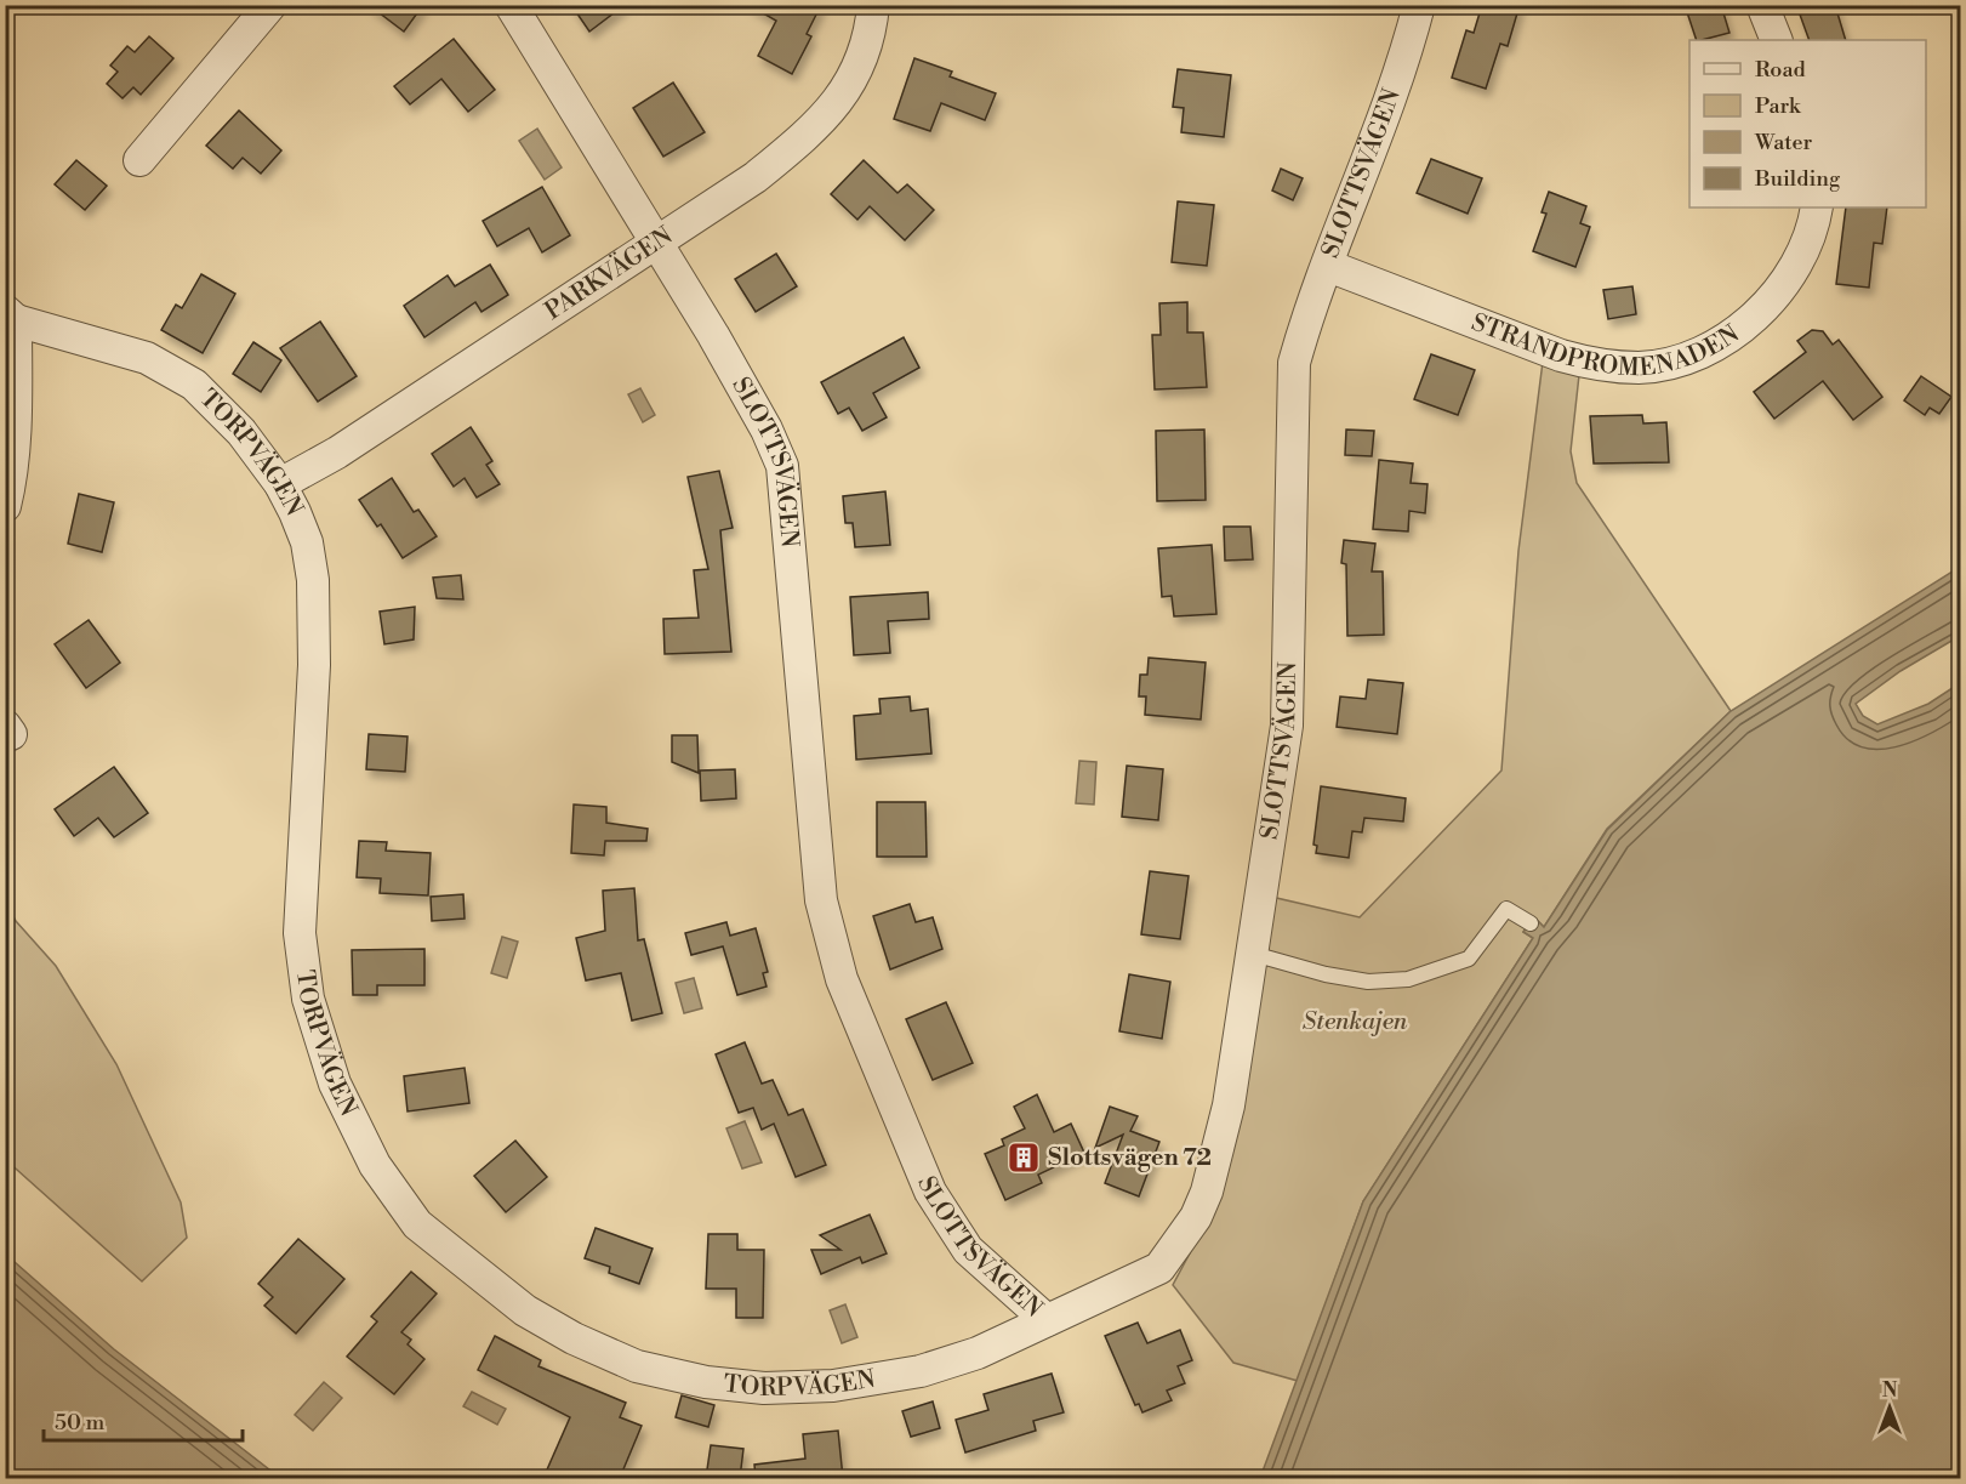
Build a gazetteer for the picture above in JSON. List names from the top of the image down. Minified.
{"streets":{"street":["SLOTTSVÄGEN","PARKVÄGEN","STRANDPROMENADEN","TORPVÄGEN"]},"crossings":[["SLOTTSVÄGEN","PARKVÄGEN"],["SLOTTSVÄGEN","STRANDPROMENADEN"],["SLOTTSVÄGEN","TORPVÄGEN"],["PARKVÄGEN","TORPVÄGEN"]],"parks":["Stenkajen"],"places":{"building":["Slottsvägen 72"]},"legend":["Road","Park","Water","Building"],"scale_bar":"50 m","north":"top"}
